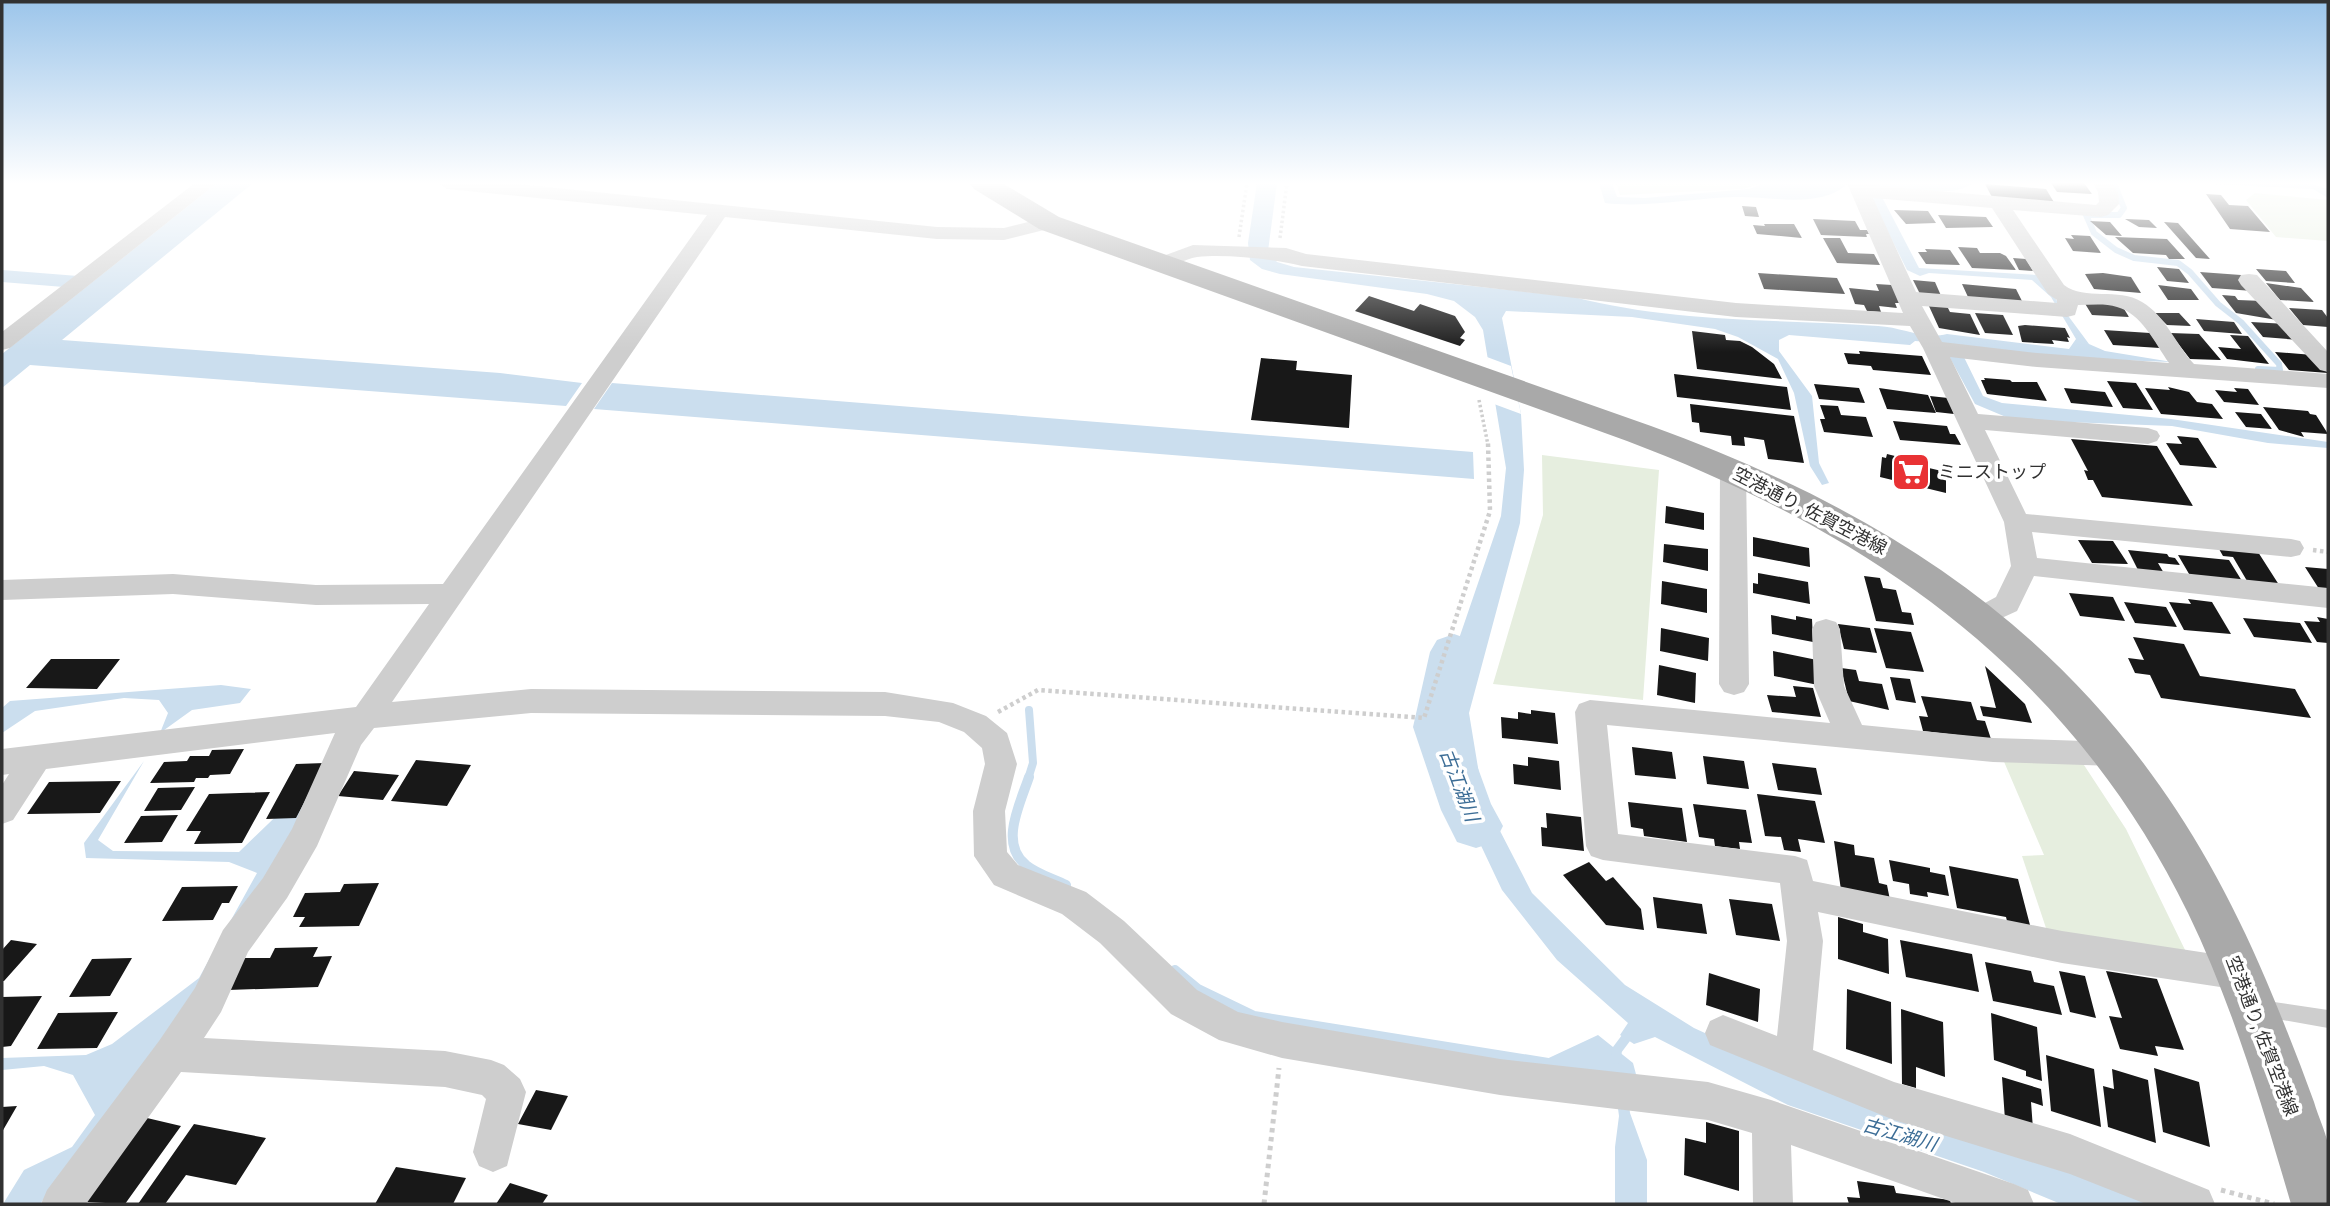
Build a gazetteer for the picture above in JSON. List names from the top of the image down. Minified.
{"streets":{"main road":["空港通り, 佐賀空港線"]},"water":["古江湖川"],"places":{"supermarket":["ミニストップ"]}}
